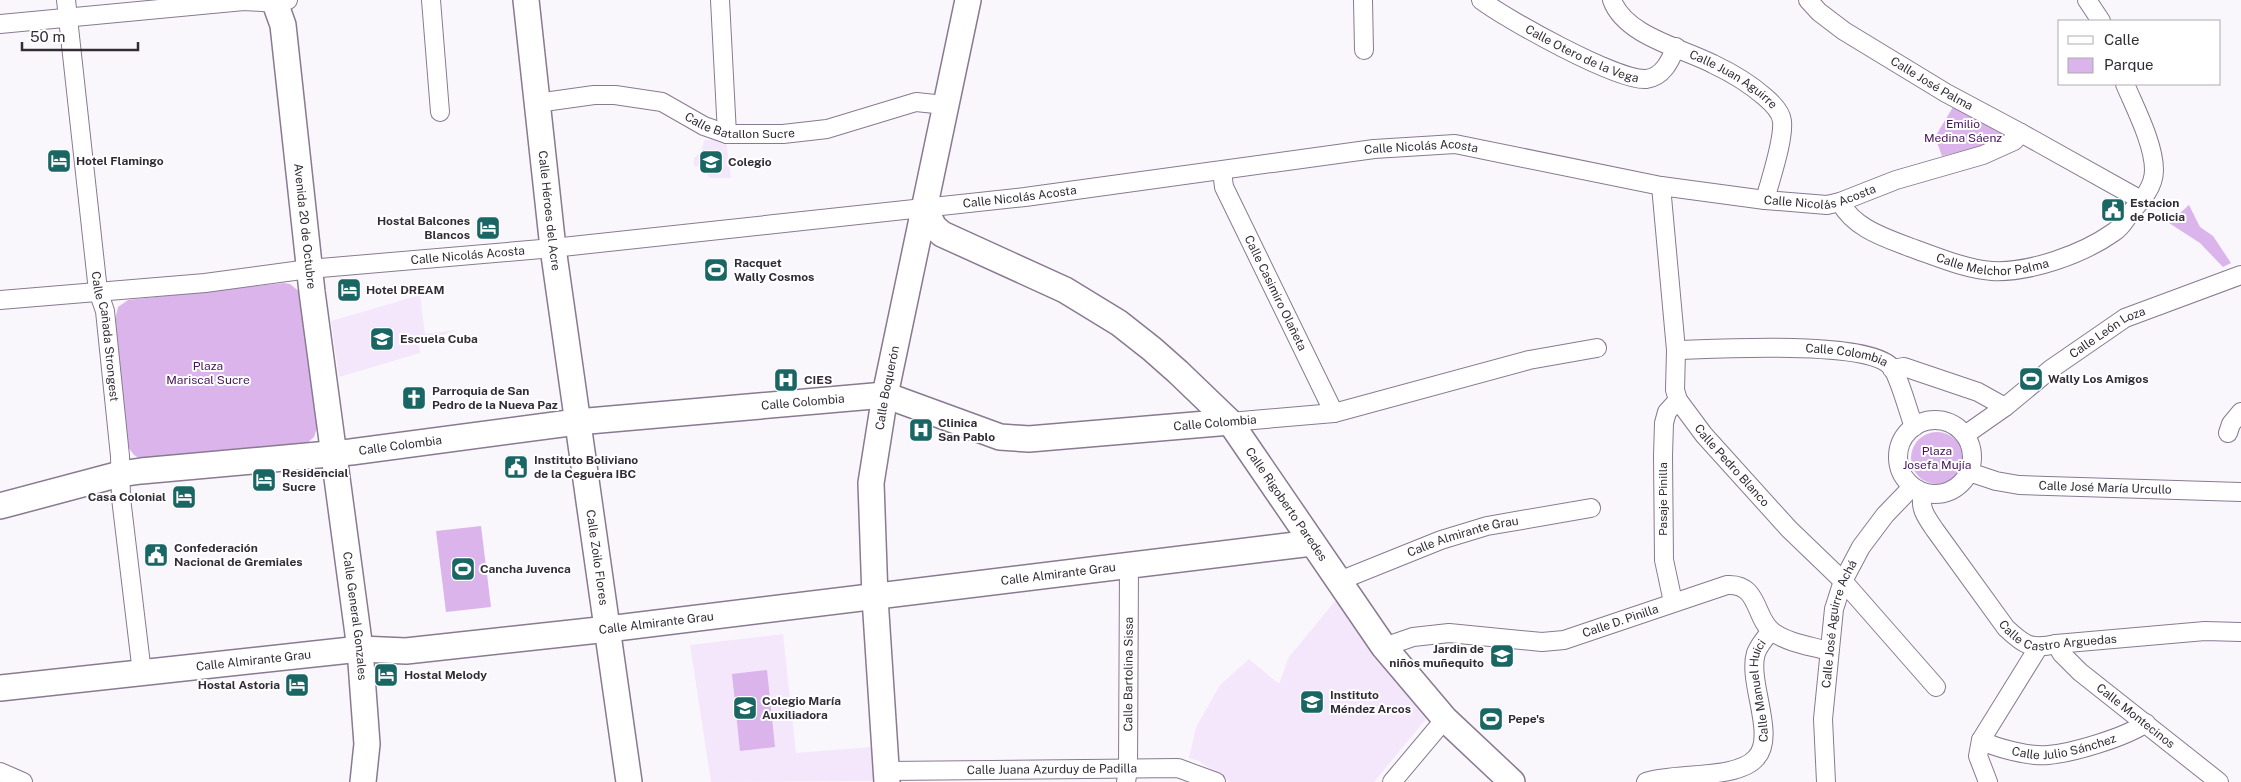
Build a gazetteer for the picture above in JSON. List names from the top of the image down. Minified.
{"streets":{"main road":["Calle Héroes del Acre","Avenida 20 de Octubre","Calle Colombia","Calle Boquerón","Calle Rigoberto Paredes","Calle Almirante Grau","Calle Zoilo Flores","Calle General Gonzales"],"street":["Calle Otero de la Vega","Calle Juan Aguirre","Calle José Palma","Calle Batallon Sucre","Calle Nicolás Acosta","Calle Melchor Palma","Calle Casimiro Olañeta","Calle León Loza","Calle Cañada Strongest","Calle Pedro Blanco","Calle José María Urcullo","Pasaje Pinilla","Calle D. Pinilla","Calle José Aguirre Achá","Calle Castro Arguedas","Calle Bartolina Sissa","Calle Manuel Huici","Calle Montecinos","Calle Julio Sánchez","Calle Juana Azurduy de Padilla"]},"crossings":[["Calle Otero de la Vega","Calle Juan Aguirre"],["Calle Juan Aguirre","Calle Nicolás Acosta"],["Calle José Palma","Calle Nicolás Acosta"],["Calle José Palma","Calle Melchor Palma"],["Calle Batallon Sucre","Calle Héroes del Acre"],["Calle Batallon Sucre","Calle Boquerón"],["Calle Nicolás Acosta","Calle Héroes del Acre"],["Calle Nicolás Acosta","Avenida 20 de Octubre"],["Calle Nicolás Acosta","Calle Melchor Palma"],["Calle Nicolás Acosta","Calle Casimiro Olañeta"],["Calle Nicolás Acosta","Calle Cañada Strongest"],["Calle Nicolás Acosta","Calle Boquerón"],["Calle Nicolás Acosta","Calle Rigoberto Paredes"],["Calle Héroes del Acre","Calle Colombia"],["Calle Héroes del Acre","Calle Zoilo Flores"],["Avenida 20 de Octubre","Calle Colombia"],["Avenida 20 de Octubre","Calle General Gonzales"],["Calle Casimiro Olañeta","Calle Colombia"],["Calle León Loza","Calle Colombia"],["Calle León Loza","Calle José María Urcullo"],["Calle León Loza","Calle José Aguirre Achá"],["Calle León Loza","Calle Castro Arguedas"],["Calle Cañada Strongest","Calle Colombia"],["Calle Cañada Strongest","Calle Almirante Grau"],["Calle Colombia","Calle Boquerón"],["Calle Colombia","Calle Rigoberto Paredes"],["Calle Colombia","Calle Zoilo Flores"],["Calle Colombia","Calle General Gonzales"],["Calle Boquerón","Calle Rigoberto Paredes"],["Calle Boquerón","Calle Almirante Grau"],["Calle Boquerón","Calle Juana Azurduy de Padilla"],["Calle Pedro Blanco","Pasaje Pinilla"],["Calle Pedro Blanco","Calle José Aguirre Achá"],["Calle José María Urcullo","Calle José Aguirre Achá"],["Calle José María Urcullo","Calle Castro Arguedas"],["Pasaje Pinilla","Calle D. Pinilla"],["Calle Rigoberto Paredes","Calle Almirante Grau"],["Calle Rigoberto Paredes","Calle D. Pinilla"],["Calle Almirante Grau","Calle Zoilo Flores"],["Calle Almirante Grau","Calle General Gonzales"],["Calle Almirante Grau","Calle Bartolina Sissa"],["Calle D. Pinilla","Calle Manuel Huici"],["Calle José Aguirre Achá","Calle Castro Arguedas"],["Calle Castro Arguedas","Calle Montecinos"],["Calle Bartolina Sissa","Calle Juana Azurduy de Padilla"],["Calle Montecinos","Calle Julio Sánchez"]],"parks":["Emilio Medina Sáenz","Plaza Mariscal Sucre","Plaza Josefa Mujía"],"places":{"hotel":["Hotel Flamingo","Hostal Balcones Blancos","Hotel DREAM","Residencial Sucre","Casa Colonial","Hostal Melody","Hostal Astoria"],"school or university":["Colegio","Escuela Cuba","Jardin de niños muñequito","Instituto Méndez Arcos","Colegio María Auxiliadora"],"public building":["Estacion de Policia","Instituto Boliviano de la Ceguera IBC","Confederación Nacional de Gremiales"],"sports":["Racquet Wally Cosmos","Wally Los Amigos","Cancha Juvenca","Pepe's"],"hospital":["CIES","Clinica San Pablo"],"church":["Parroquia de San Pedro de la Nueva Paz"]},"legend":["Calle","Parque"],"scale_bar":"50 m"}
